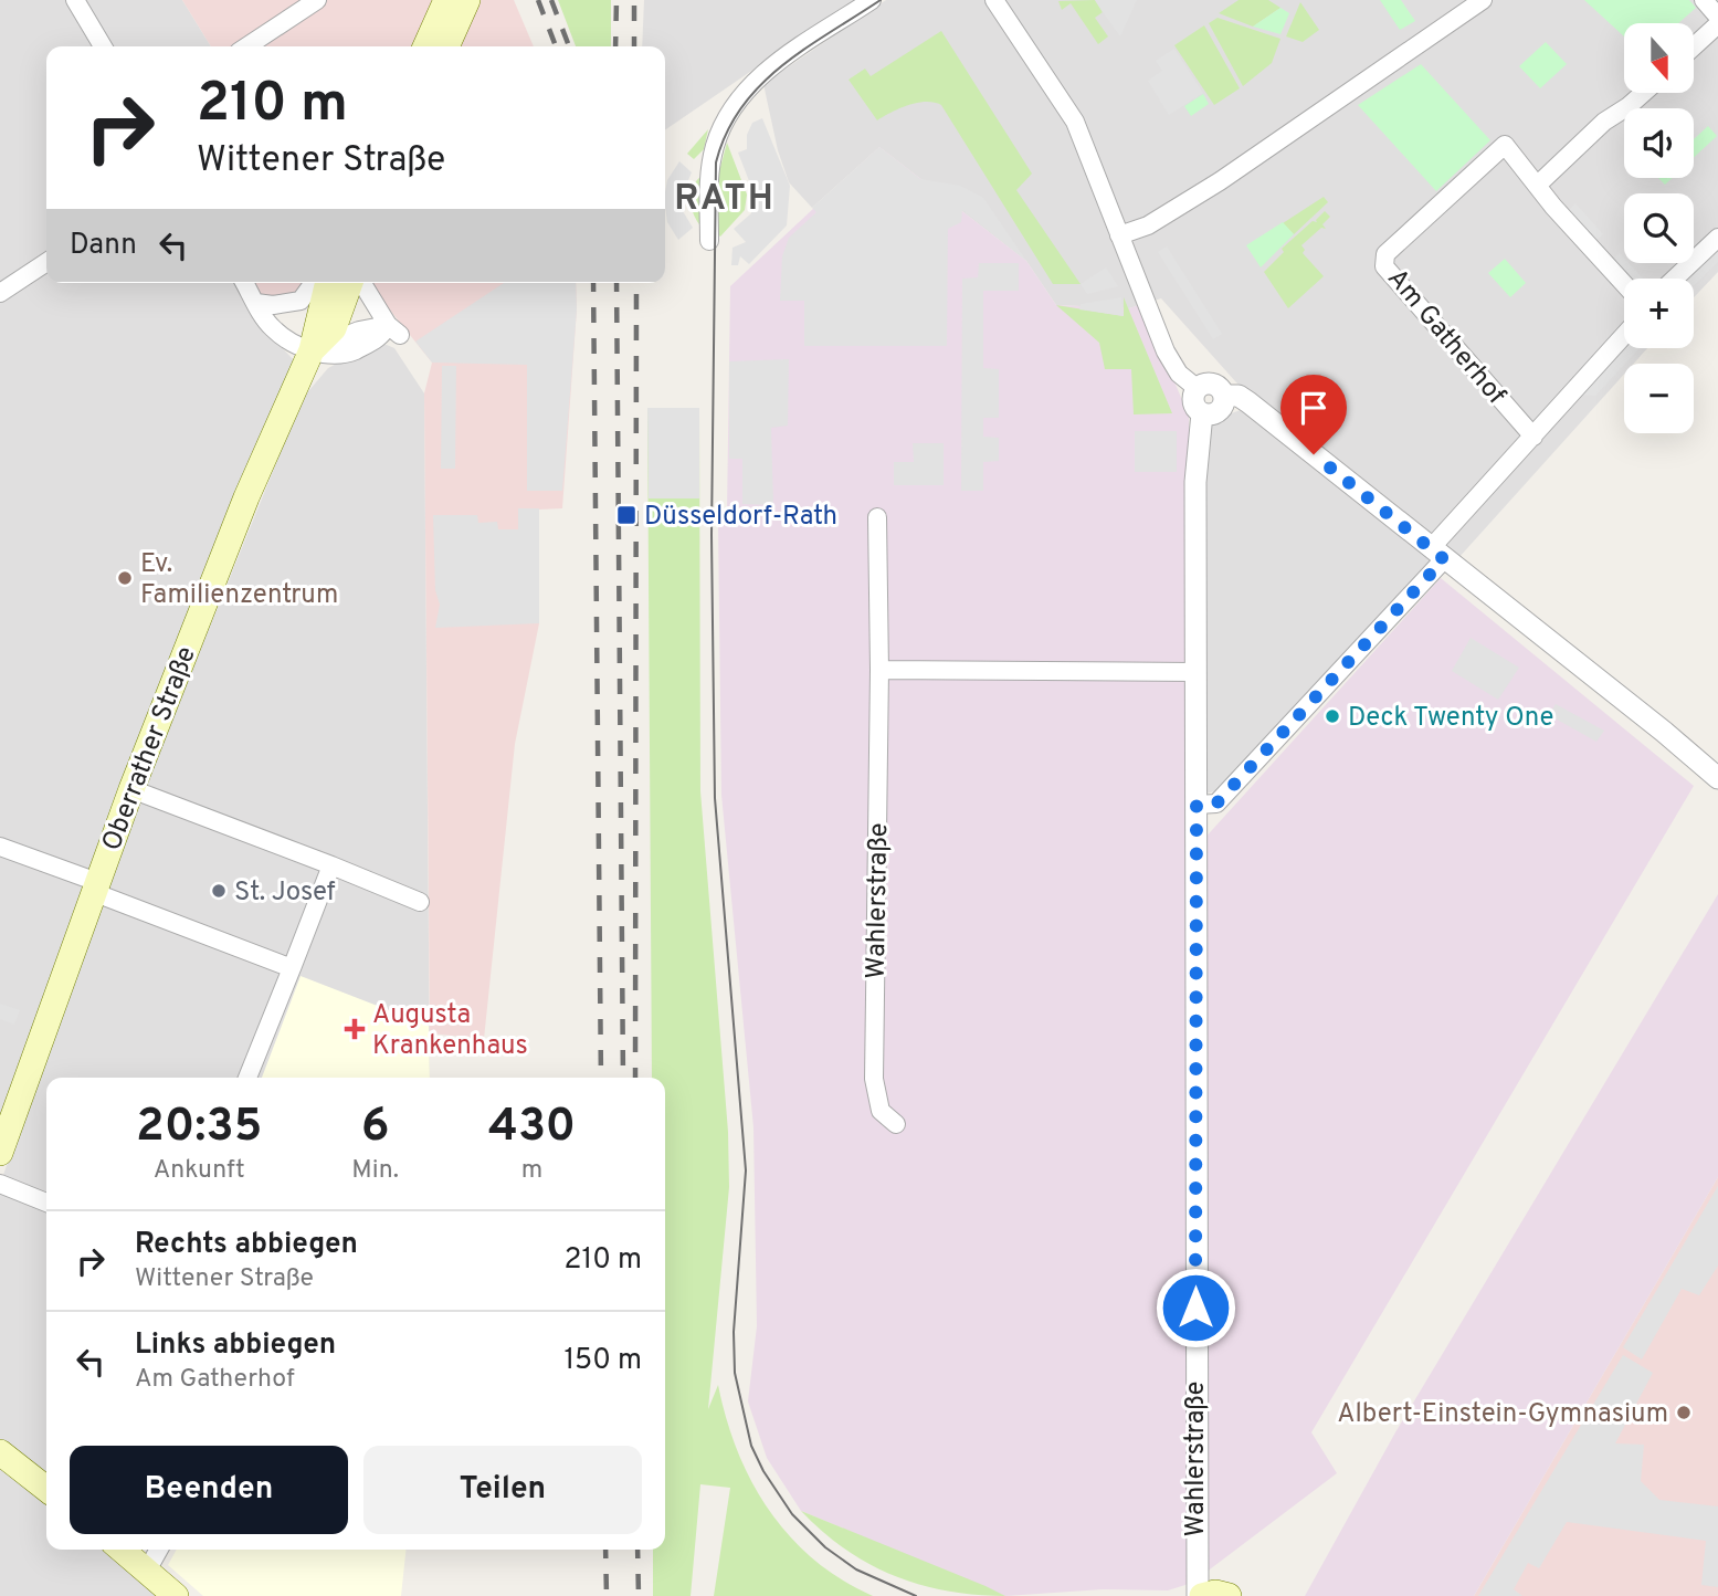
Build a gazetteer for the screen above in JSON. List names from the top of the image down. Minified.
{"streets":{"main road":["Oberrather Straße"],"street":["Am Gatherhof","Wahlerstraße"]},"districts":["RATH"],"places":{"transit":["Düsseldorf-Rath"],"other":["Ev. Familienzentrum","Deck Twenty One","St. Josef","Albert-Einstein-Gymnasium"],"health":["Augusta Krankenhaus"]},"north":"bottom","page":{"map_buttons":["+","−"],"turn":["210 m","Wittener Straße"],"then":"Dann","eta":["20:35","Ankunft","6","Min.","430","m"],"list":[{"name":"Rechts abbiegen","note":"Wittener Straße","value":"210 m"},{"name":"Links abbiegen","note":"Am Gatherhof","value":"150 m"}],"buttons":["Beenden","Teilen"]}}
